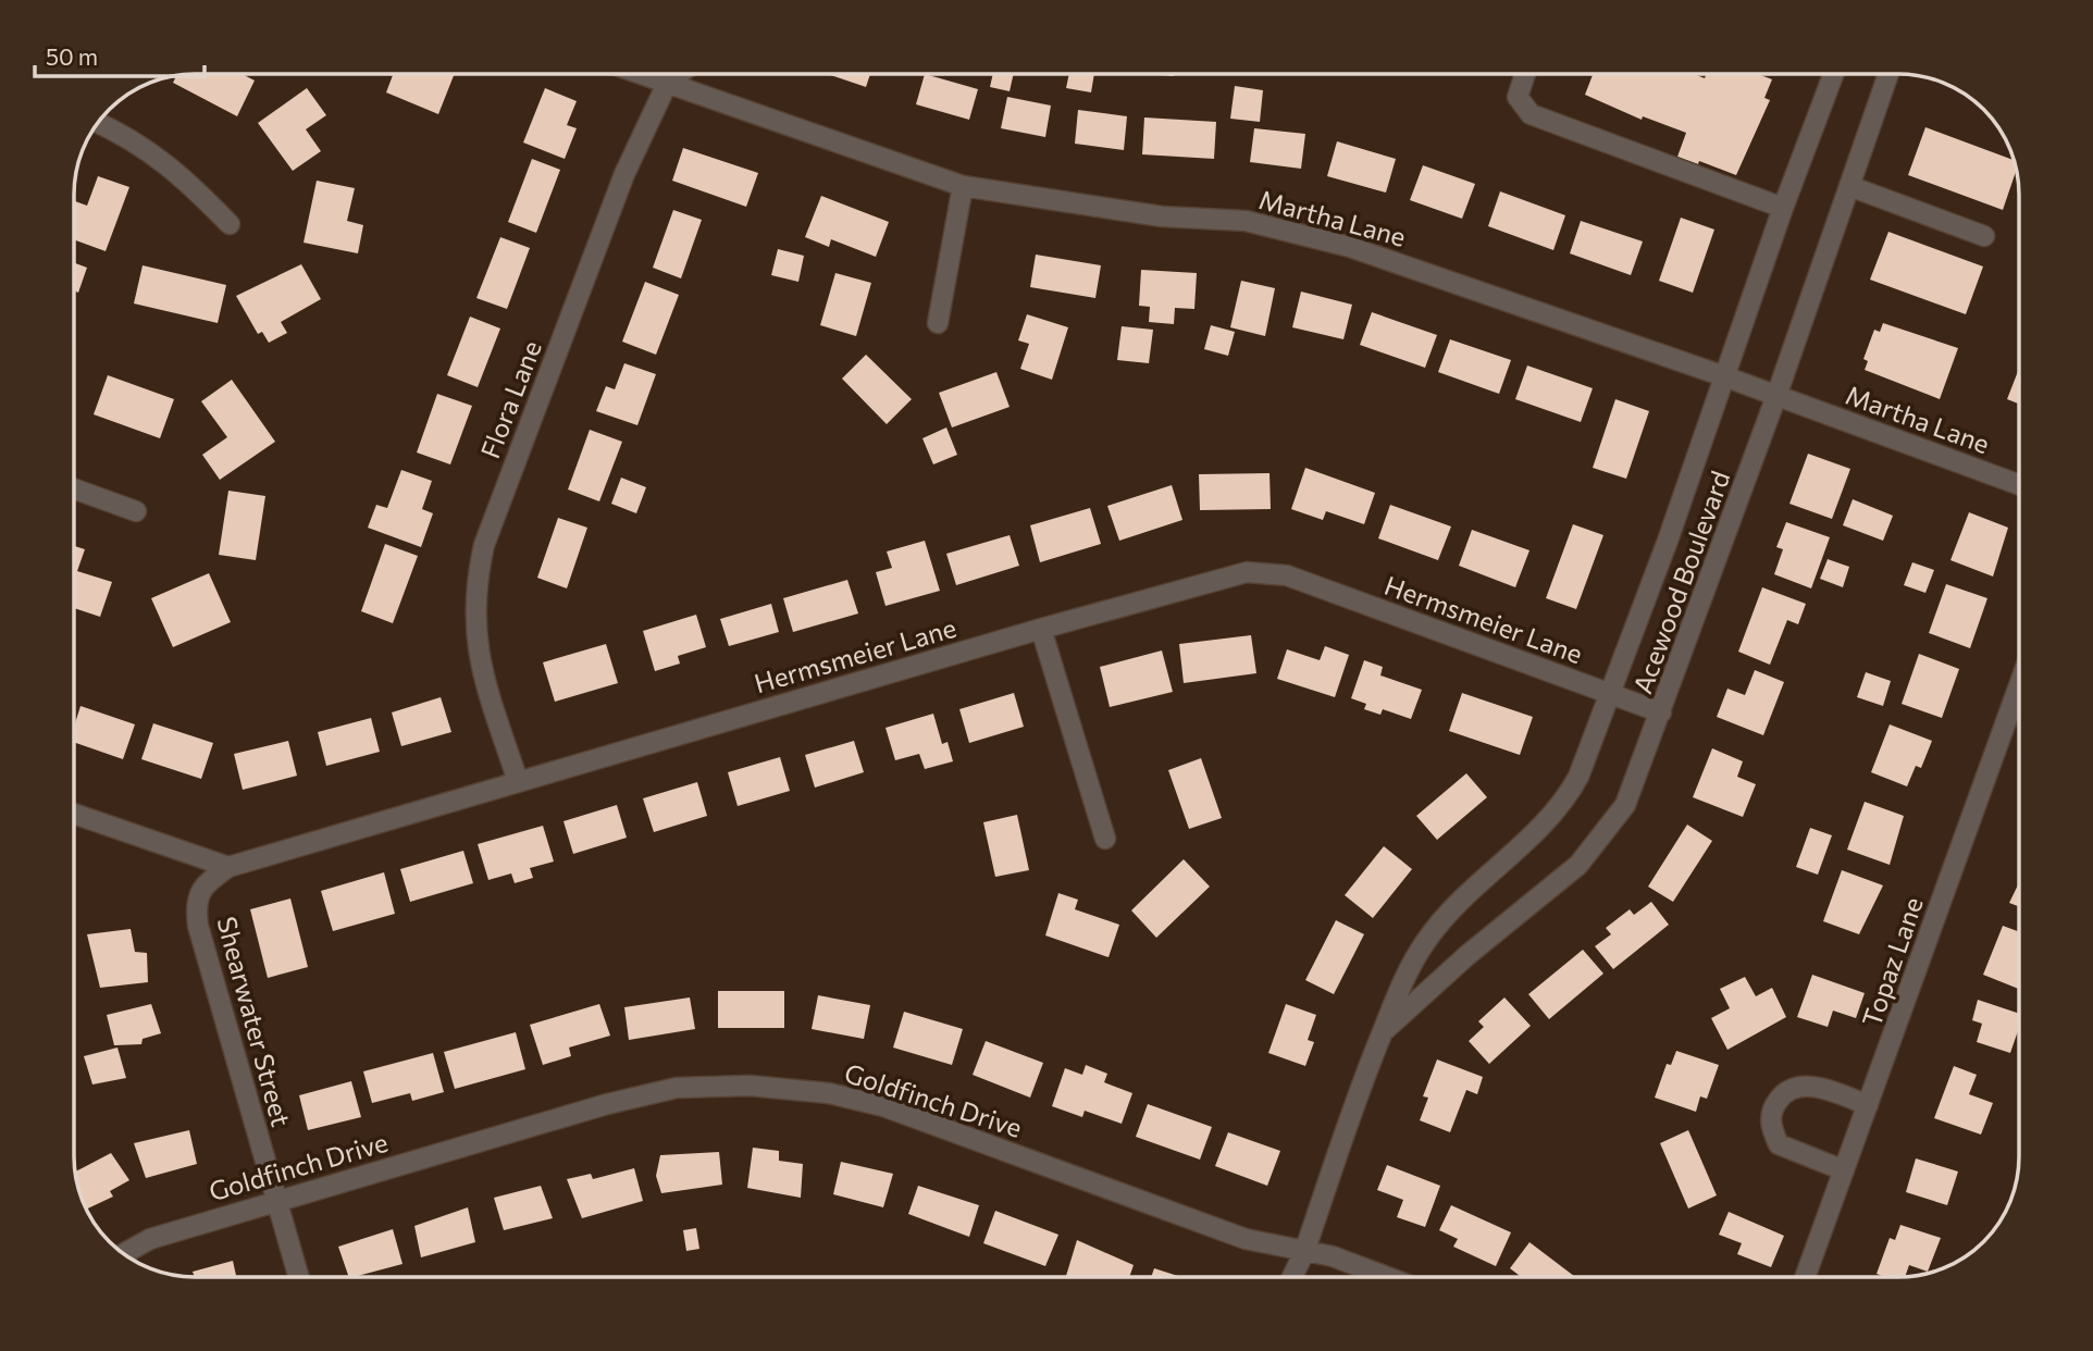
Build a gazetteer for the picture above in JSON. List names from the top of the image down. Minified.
{"streets":{"street":["Martha Lane","Flora Lane","Acewood Boulevard","Hermsmeier Lane","Topaz Lane","Shearwater Street","Goldfinch Drive"]},"crossings":[["Martha Lane","Flora Lane"],["Martha Lane","Acewood Boulevard"],["Flora Lane","Hermsmeier Lane"],["Acewood Boulevard","Hermsmeier Lane"],["Acewood Boulevard","Goldfinch Drive"],["Hermsmeier Lane","Shearwater Street"],["Shearwater Street","Goldfinch Drive"]],"scale_bar":"50 m"}
